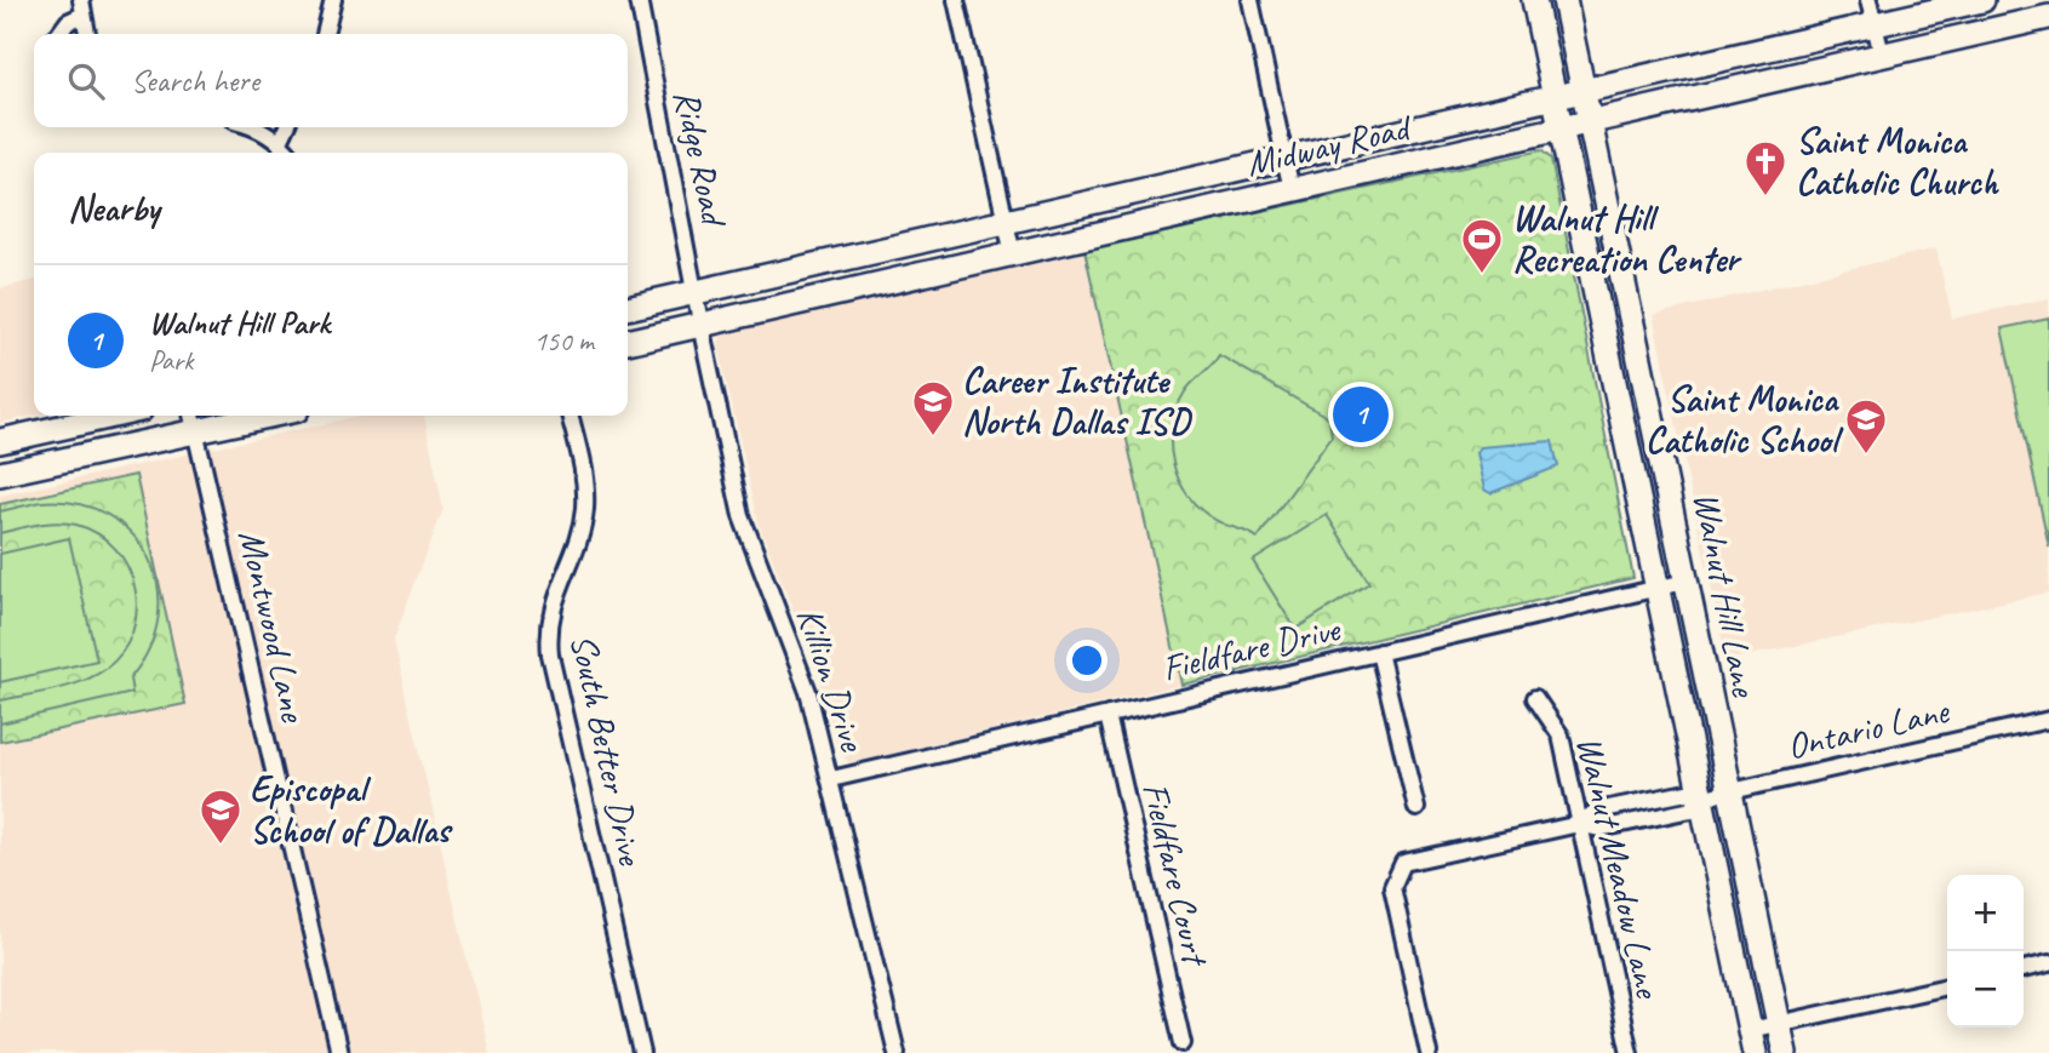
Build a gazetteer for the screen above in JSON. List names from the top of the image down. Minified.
{"streets":{"main road":["Midway Road","Walnut Hill Lane"],"street":["Ridge Road","Montwood Lane","Fieldfare Drive","Killion Drive","Ontario Lane","South Better Drive","Walnut Meadow Lane","Fieldfare Court"]},"crossings":[["Midway Road","Ridge Road"],["Midway Road","Walnut Hill Lane"],["Midway Road","Killion Drive"],["Ridge Road","Killion Drive"],["Walnut Hill Lane","Fieldfare Drive"],["Walnut Hill Lane","Ontario Lane"],["Fieldfare Drive","Killion Drive"],["Fieldfare Drive","Fieldfare Court"],["Ontario Lane","Walnut Meadow Lane"]],"places":{"church":["Saint Monica Catholic Church"],"sports":["Walnut Hill Recreation Center"],"school or university":["Career Institute North Dallas ISD","Saint Monica Catholic School","Episcopal School of Dallas"]},"page":{"search":"Search here","heading":"Nearby","list":[{"mark":"1","name":"Walnut Hill Park","note":"Park","value":"150 m"}],"pins":"1","map_buttons":["+","−"]}}
